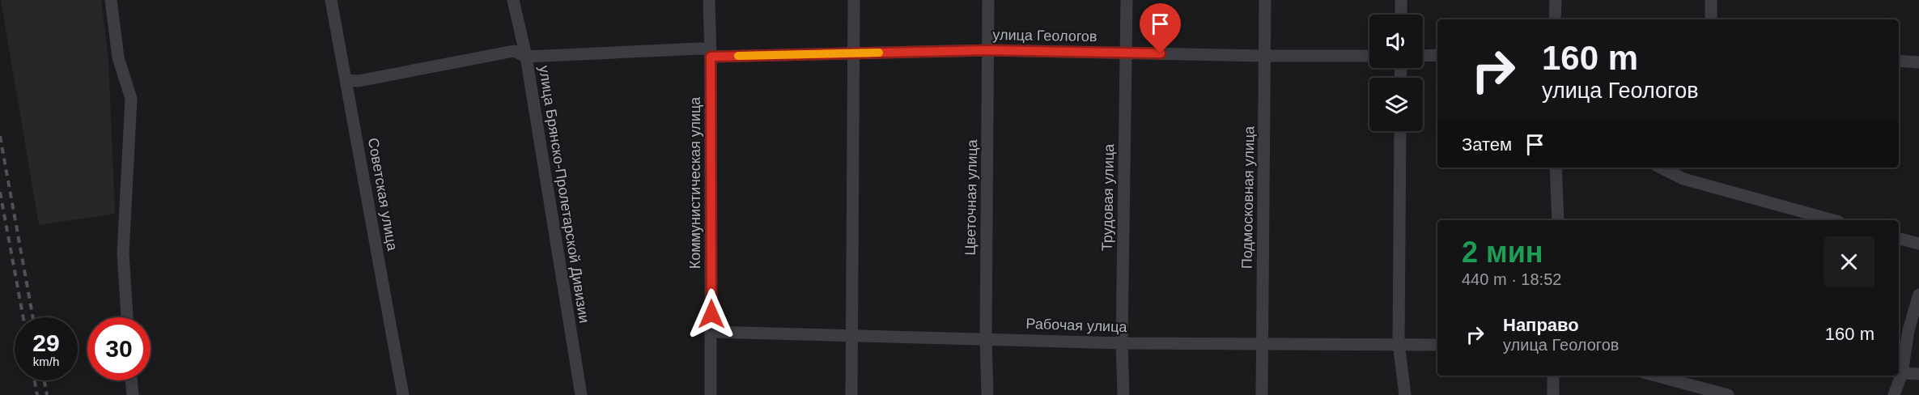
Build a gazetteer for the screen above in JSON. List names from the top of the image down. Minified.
{"streets":{"street":["улица Геологов","Коммунистическая улица","Советская улица","улица Брянско-Пролетарской Дивизии","Цветочная улица","Трудовая улица","Подмосковная улица","Рабочая улица"]},"crossings":[["улица Геологов","Коммунистическая улица"],["улица Геологов","Советская улица"],["улица Геологов","улица Брянско-Пролетарской Дивизии"],["улица Геологов","Цветочная улица"],["улица Геологов","Трудовая улица"],["улица Геологов","Подмосковная улица"],["Коммунистическая улица","Рабочая улица"],["Цветочная улица","Рабочая улица"],["Трудовая улица","Рабочая улица"],["Подмосковная улица","Рабочая улица"]],"page":{"turn":["160 m","улица Геологов"],"then":"Затем","heading":["2 мин","440 m · 18:52"],"list":[{"name":"Направо","note":"улица Геологов","value":"160 m"}],"speed":"29 km/h","limit":"30"}}
